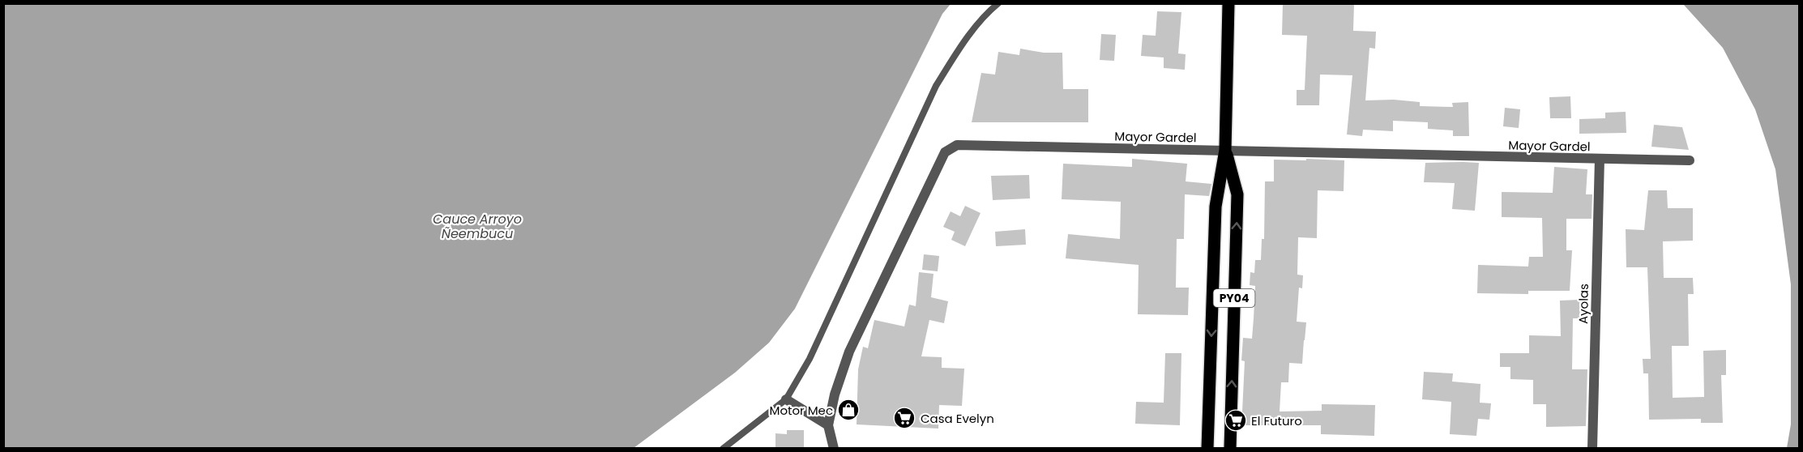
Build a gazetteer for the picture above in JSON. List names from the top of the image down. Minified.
{"streets":{"main road":["PY04"],"street":["Mayor Gardel","Ayolas"]},"crossings":[["Mayor Gardel","PY04"],["Mayor Gardel","Ayolas"]],"water":["Cauce Arroyo Ñeembucu"],"places":{"shop":["Motor Mec"],"supermarket":["Casa Evelyn","El Futuro"]}}
